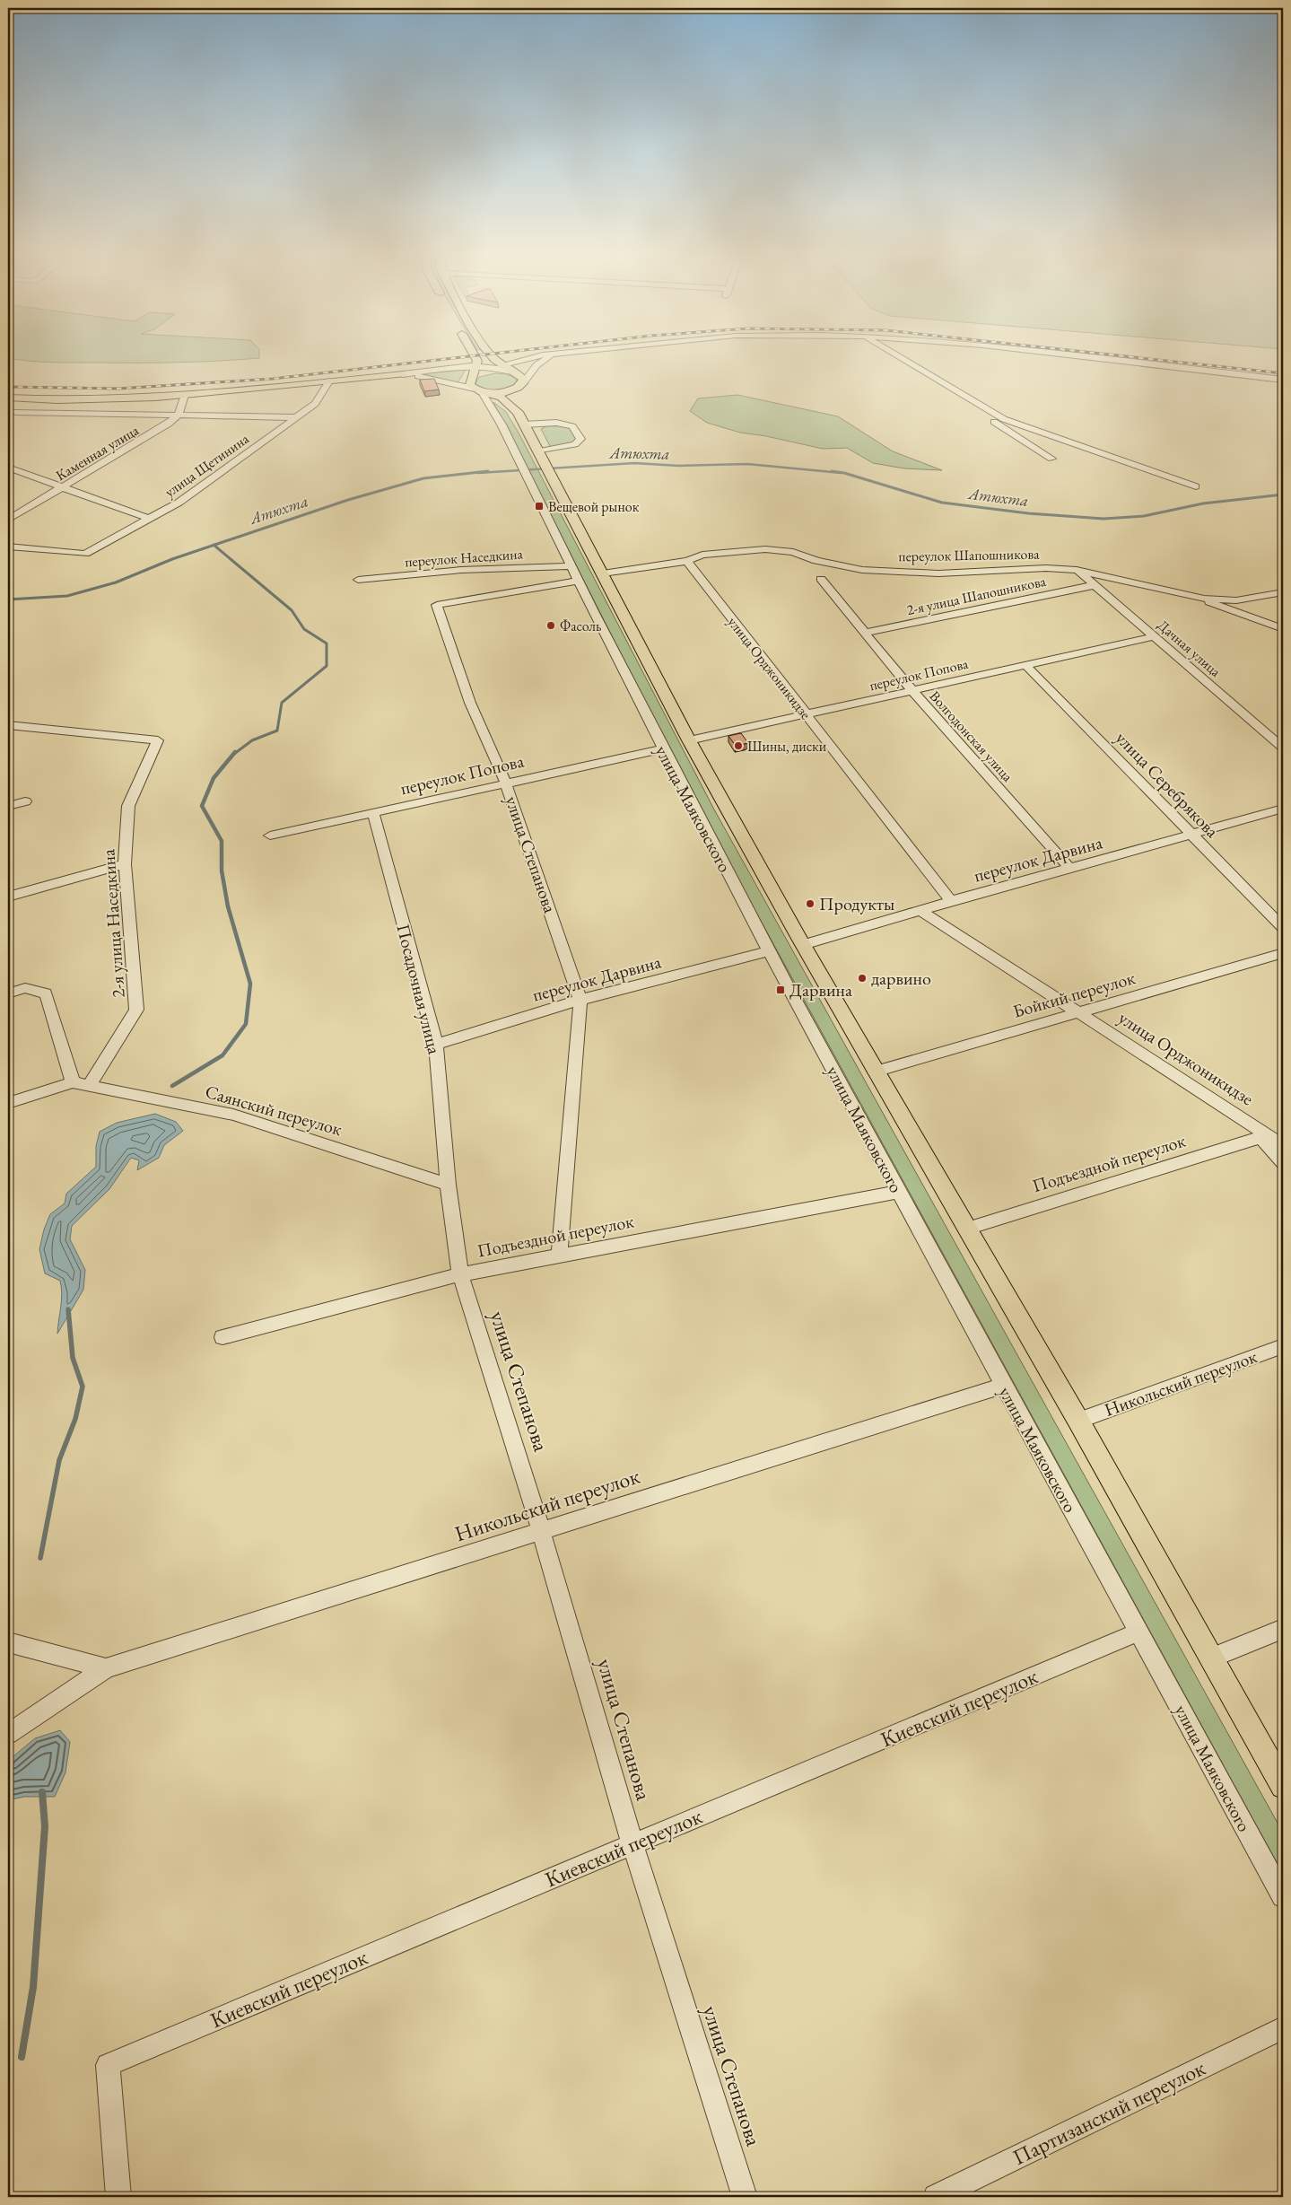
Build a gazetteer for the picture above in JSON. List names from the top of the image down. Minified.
{"streets":{"main road":["улица Маяковского"],"street":["Каменная улица","улица Щетинина","переулок Шапошникова","переулок Наседкина","2-я улица Шапошникова","Дачная улица","улица Орджоникидзе","переулок Попова","Волгодонская улица","улица Серебрякова","улица Степанова","переулок Дарвина","2-я улица Наседкина","Посадочная улица","Бойкий переулок","Саянский переулок","Подъездной переулок","Никольский переулок","Киевский переулок","Партизанский переулок"]},"crossings":[["переулок Шапошникова","Дачная улица"],["переулок Шапошникова","улица Орджоникидзе"],["переулок Шапошникова","улица Маяковского"],["переулок Наседкина","улица Маяковского"],["2-я улица Шапошникова","Дачная улица"],["2-я улица Шапошникова","Волгодонская улица"],["Дачная улица","переулок Попова"],["улица Орджоникидзе","переулок Попова"],["улица Орджоникидзе","переулок Дарвина"],["улица Орджоникидзе","Бойкий переулок"],["улица Орджоникидзе","Подъездной переулок"],["переулок Попова","Волгодонская улица"],["переулок Попова","улица Серебрякова"],["переулок Попова","улица Маяковского"],["переулок Попова","улица Степанова"],["переулок Попова","Посадочная улица"],["Волгодонская улица","переулок Дарвина"],["улица Серебрякова","переулок Дарвина"],["улица Маяковского","улица Степанова"],["улица Маяковского","переулок Дарвина"],["улица Маяковского","Бойкий переулок"],["улица Маяковского","Подъездной переулок"],["улица Маяковского","Никольский переулок"],["улица Маяковского","Киевский переулок"],["улица Степанова","переулок Дарвина"],["улица Степанова","Посадочная улица"],["улица Степанова","Подъездной переулок"],["улица Степанова","Никольский переулок"],["улица Степанова","Киевский переулок"],["переулок Дарвина","Посадочная улица"],["2-я улица Наседкина","Саянский переулок"],["Посадочная улица","Саянский переулок"],["Посадочная улица","Подъездной переулок"]],"water":["Атюхта"],"places":{"transit":["Вещевой рынок","Дарвина"],"other":["Фасоль","Шины, диски","Продукты","дарвино"]}}
